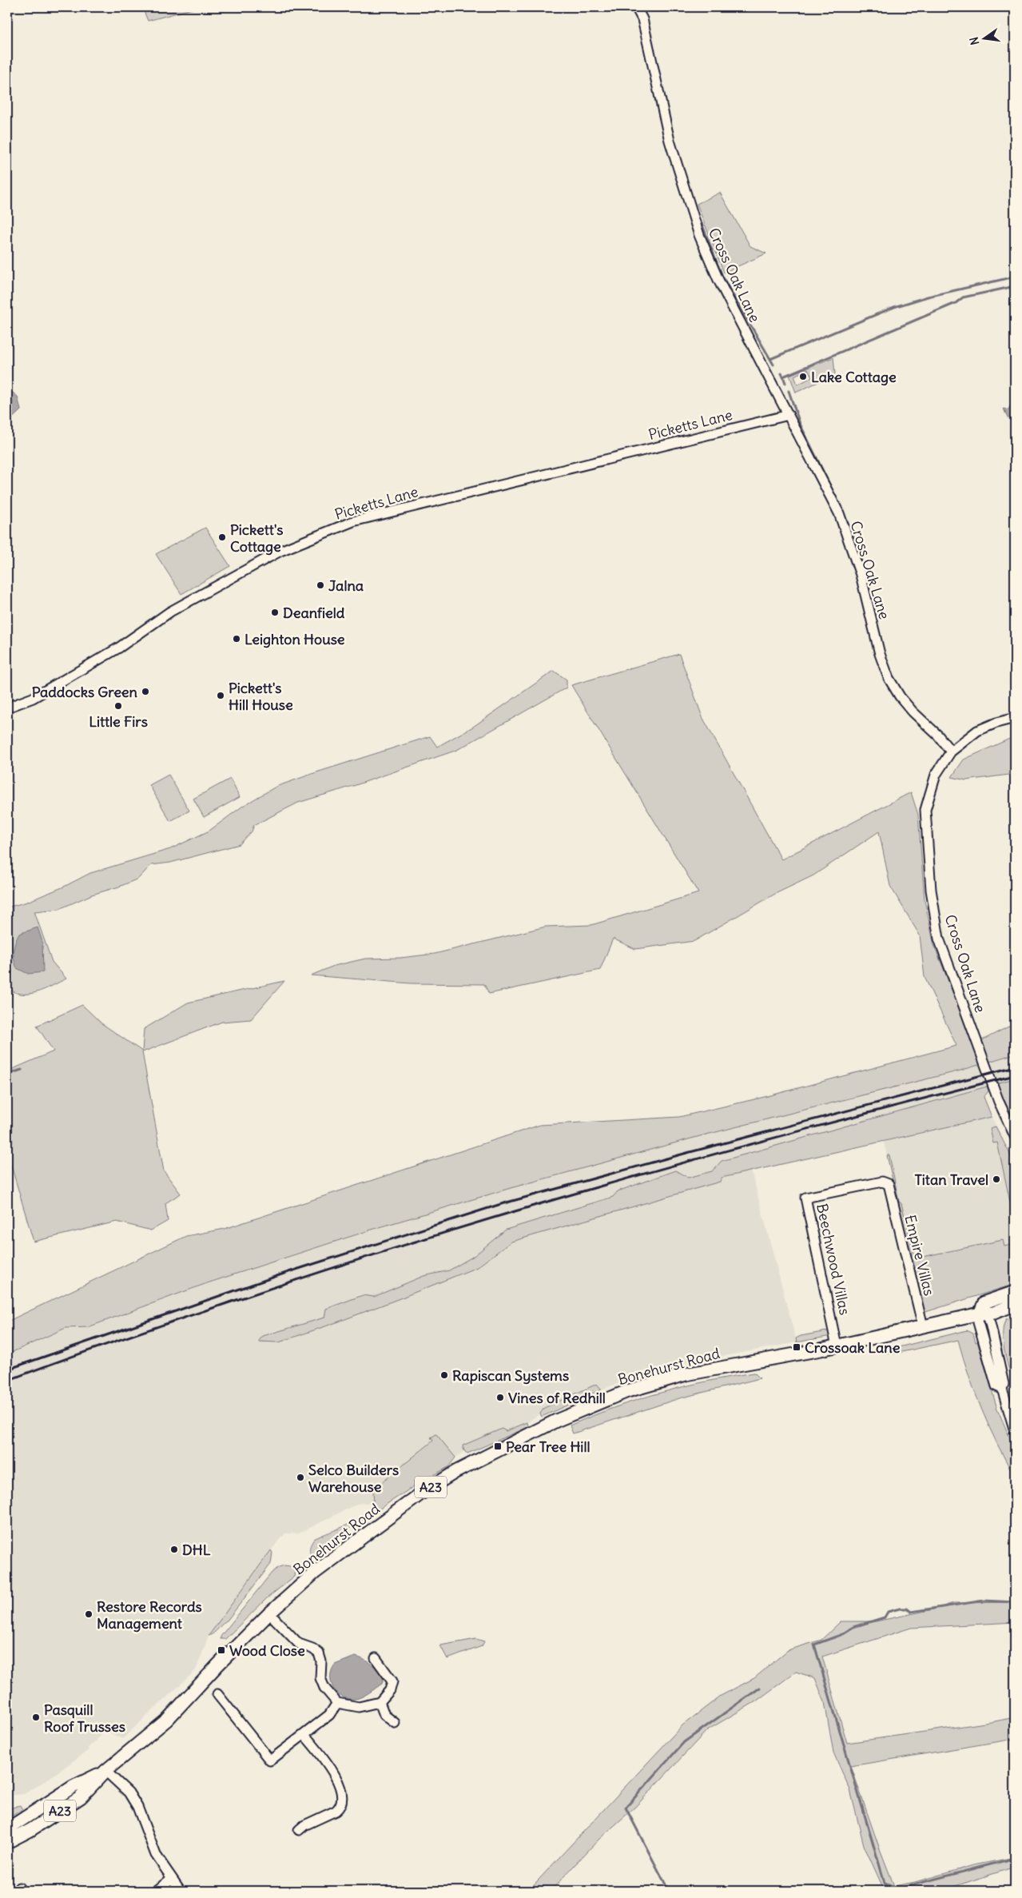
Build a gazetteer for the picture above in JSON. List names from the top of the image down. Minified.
{"streets":{"main road":["Bonehurst Road","A23"],"street":["Cross Oak Lane","Picketts Lane","Empire Villas","Beechwood Villas"]},"crossings":[["Cross Oak Lane","Picketts Lane"],["Empire Villas","Beechwood Villas"],["Empire Villas","Bonehurst Road"],["Beechwood Villas","Bonehurst Road"]],"places":{"other":["Lake Cottage","Pickett's Cottage","Jalna","Deanfield","Leighton House","Paddocks Green","Pickett's Hill House","Little Firs","Titan Travel","Rapiscan Systems","Vines of Redhill","Selco Builders Warehouse","DHL","Restore Records Management","Pasquill Roof Trusses"],"transit":["Crossoak Lane","Pear Tree Hill","Wood Close"]},"north":"left"}
